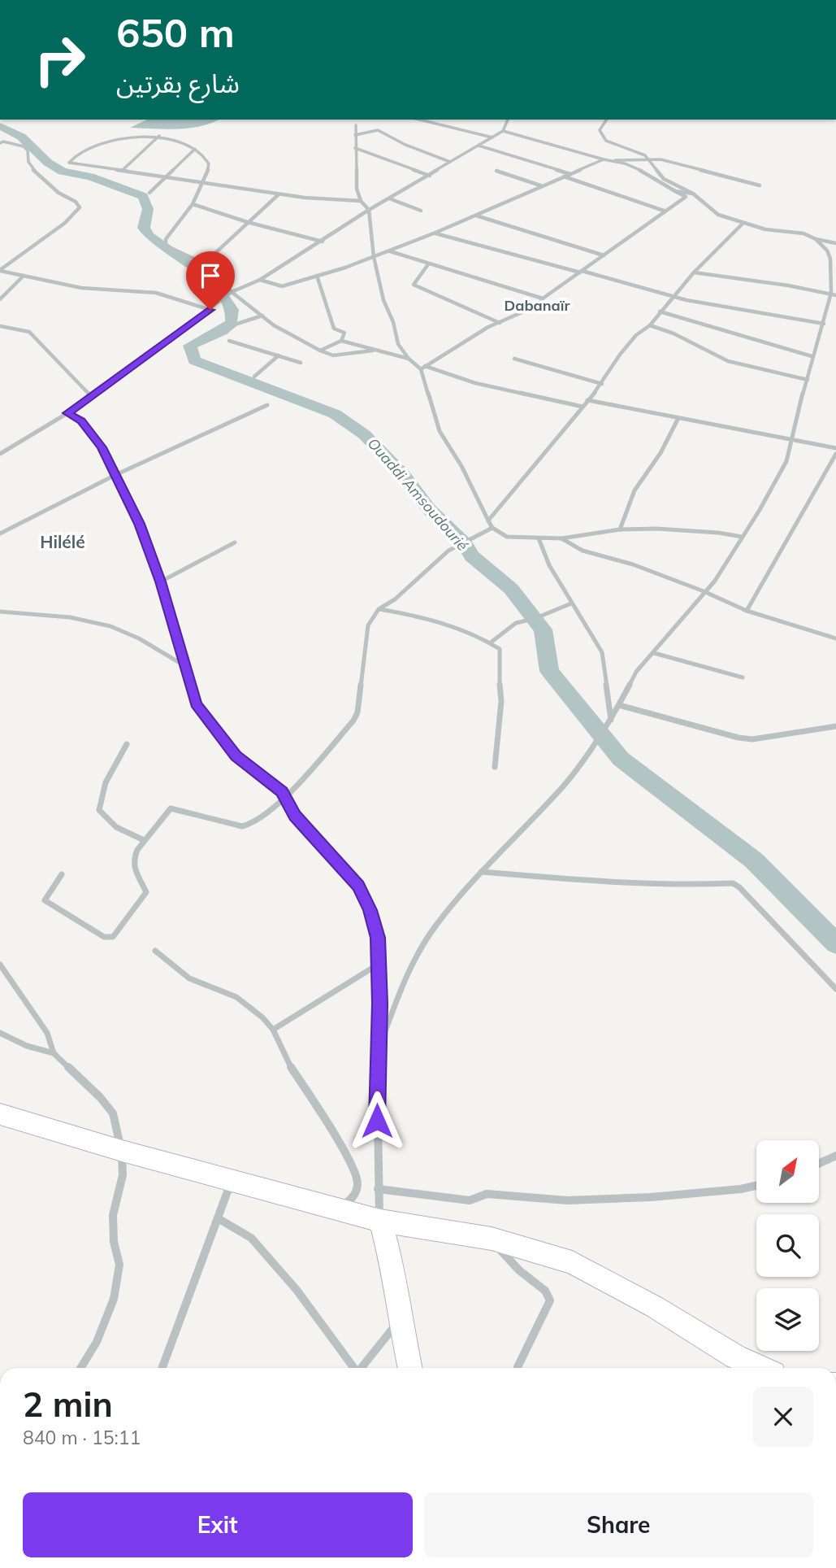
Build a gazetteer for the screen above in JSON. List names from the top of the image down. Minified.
{"districts":["Dabanaïr","Hilélé"],"water":["Ouaddi Amsoudourié"],"north":"top right","page":{"turn":["650 m","شارع بقرتين"],"heading":["2 min","840 m · 15:11"],"buttons":["Exit","Share"]}}
